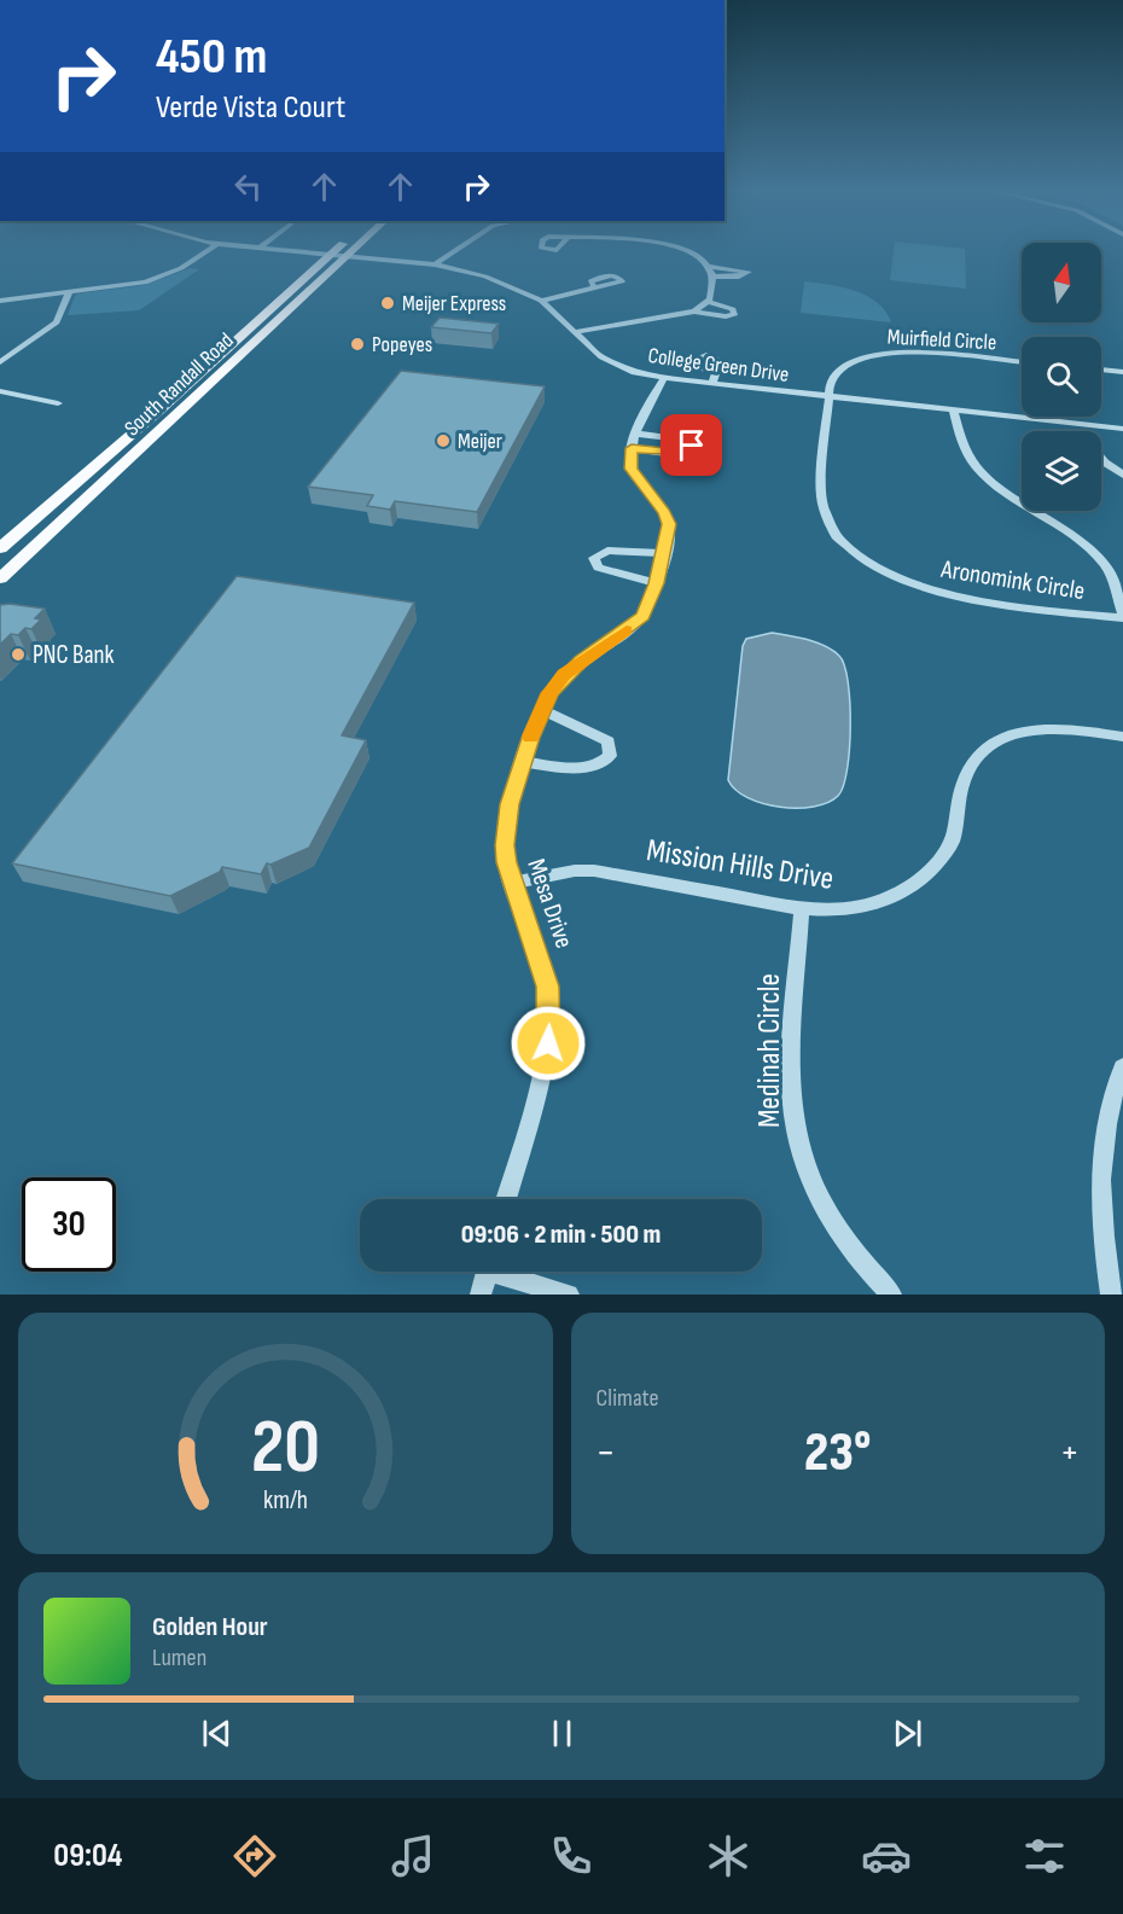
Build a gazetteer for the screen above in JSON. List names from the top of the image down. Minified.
{"streets":{"main road":["South Randall Road"],"street":["Muirfield Circle","College Green Drive","Aronomink Circle","Mission Hills Drive","Mesa Drive","Medinah Circle"]},"crossings":[["Muirfield Circle","College Green Drive"],["Muirfield Circle","Aronomink Circle"],["College Green Drive","South Randall Road"],["College Green Drive","Aronomink Circle"],["Mission Hills Drive","Mesa Drive"],["Mission Hills Drive","Medinah Circle"]],"places":["Meijer Express","Popeyes","Meijer","PNC Bank"],"north":"top","page":{"turn":["450 m","Verde Vista Court"],"limit":"30","trip":"09:06 · 2 min · 500 m","tile":"Climate","heat":["−","23°","+"],"song":["Golden Hour","Lumen"],"tabs":"09:04","gauge":["20","km/h"]}}
